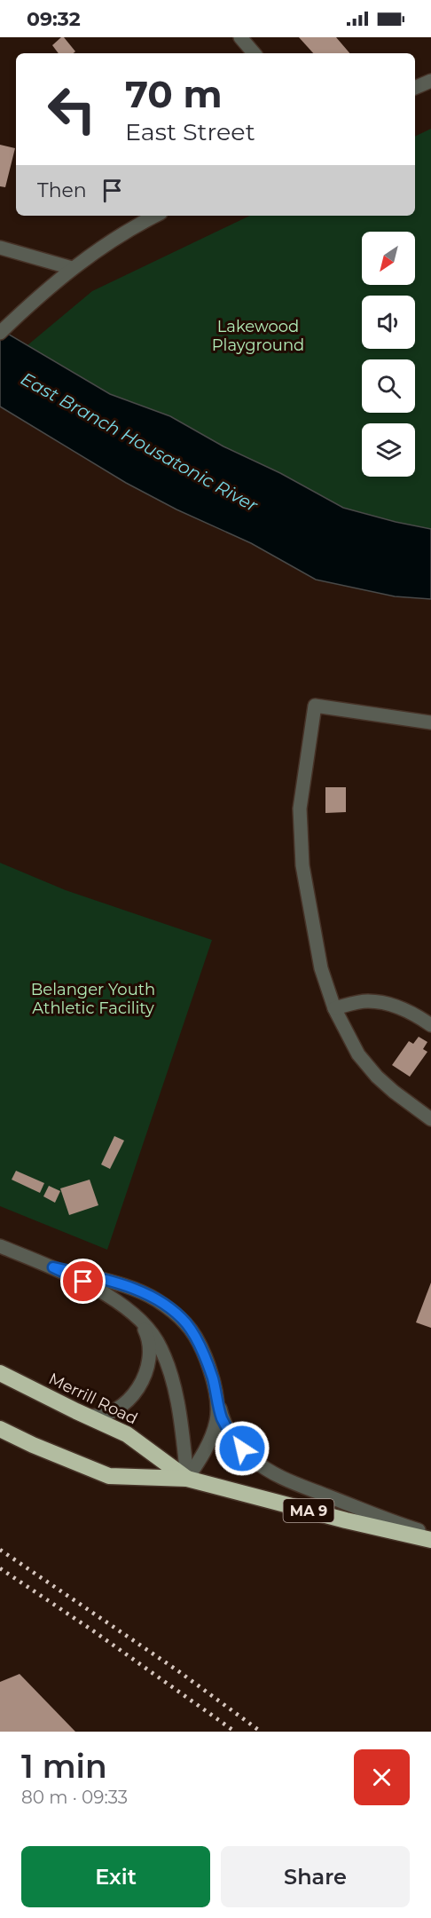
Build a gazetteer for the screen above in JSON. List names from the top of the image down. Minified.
{"streets":{"highway":["Merrill Road","MA 9"]},"crossings":[["Merrill Road","MA 9"]],"water":["East Branch Housatonic River"],"parks":["Lakewood Playground","Belanger Youth Athletic Facility"],"north":"bottom left","page":{"status":"09:32","turn":["70 m","East Street"],"then":"Then","heading":["1 min","80 m · 09:33"],"buttons":["Exit","Share"]}}
